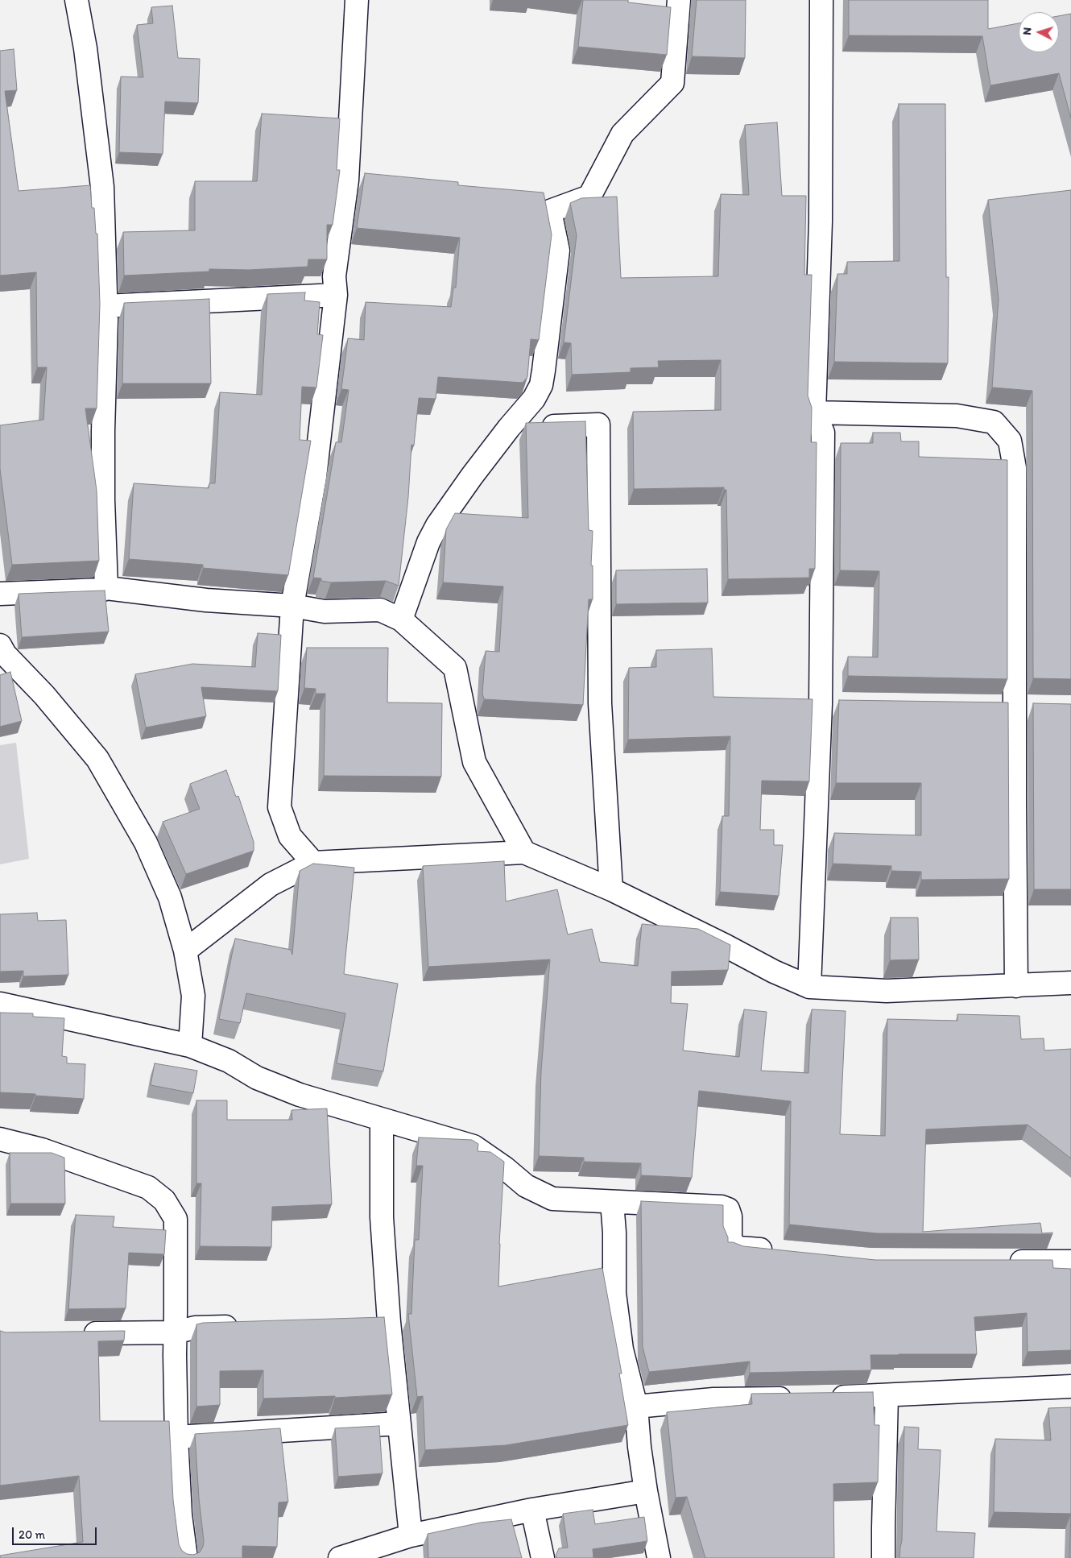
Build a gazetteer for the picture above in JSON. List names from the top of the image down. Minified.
{"scale_bar":"20 m","north":"left"}
